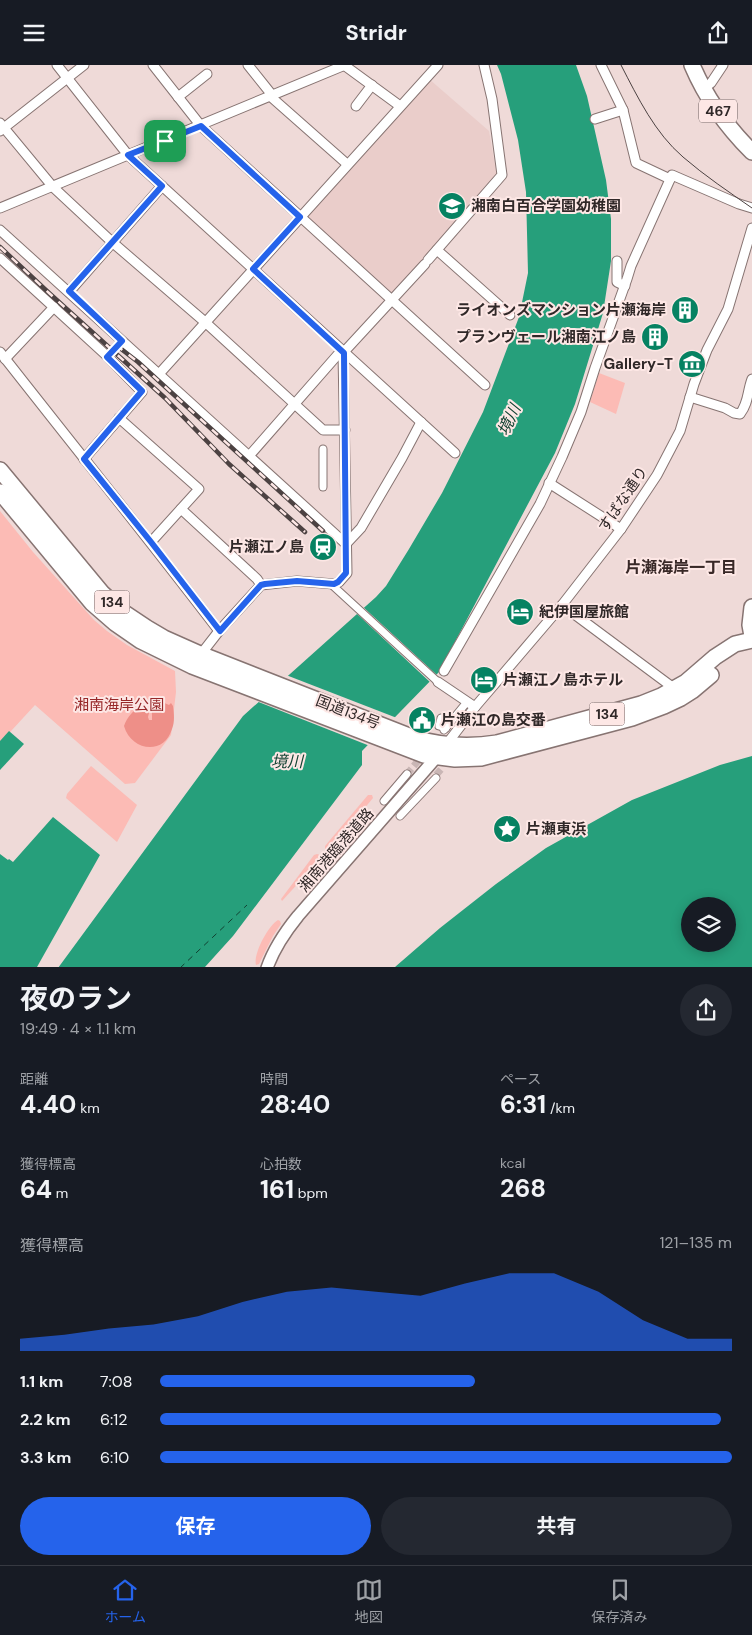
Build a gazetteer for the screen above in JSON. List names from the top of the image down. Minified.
{"streets":{"highway":["467","134","国道134号"],"street":["すばな通り","湘南港臨港道路"]},"crossings":[["すばな通り","国道134号"],["すばな通り","湘南港臨港道路"],["国道134号","湘南港臨港道路"]],"districts":["片瀬海岸一丁目"],"water":["境川"],"parks":["湘南海岸公園"],"places":{"school or university":["湘南白百合学園幼稚園"],"building":["ライオンズマンション片瀬海岸","プランヴェール湘南江ノ島"],"museum":["Gallery-T"],"station":["片瀬江ノ島"],"hotel":["紀伊国屋旅館","片瀬江ノ島ホテル"],"public building":["片瀬江の島交番"],"place":["片瀬東浜"]},"page":{"header":"Stridr","heading":["夜のラン","19:49 · 4 × 1.1 km"],"stats":[["距離","4.40 km"],["時間","28:40"],["ペース","6:31 /km"],["獲得標高","64 m"],["心拍数","161 bpm"],["kcal","268"]],"chart":["獲得標高","121–135 m"],"list":[{"name":"1.1 km","note":"7:08"},{"name":"2.2 km","note":"6:12"},{"name":"3.3 km","note":"6:10"}],"buttons":["保存","共有"],"tabs":["ホーム","地図","保存済み"]}}
